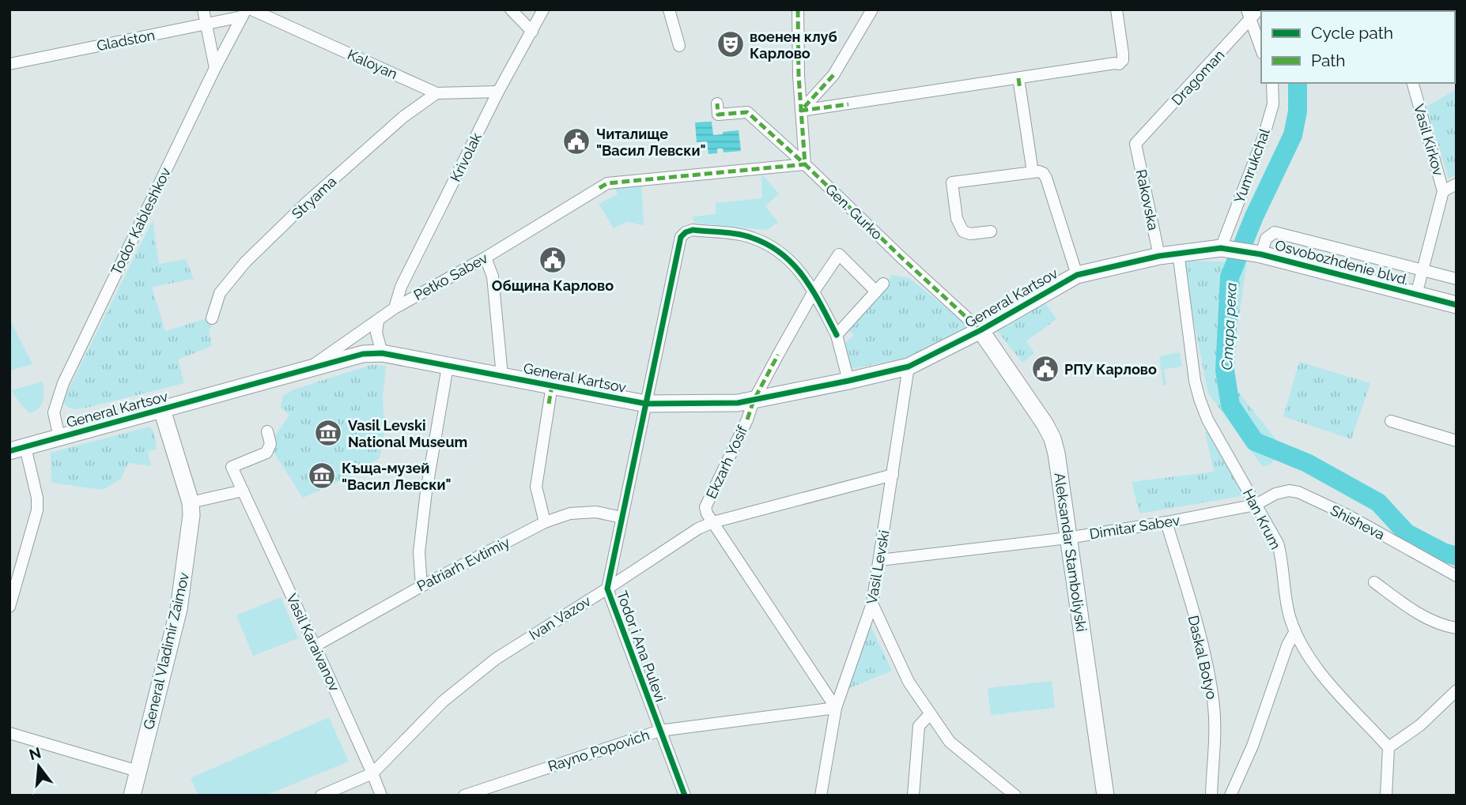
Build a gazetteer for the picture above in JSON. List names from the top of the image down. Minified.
{"streets":{"main road":["Osvobozhdenie blvd.","General Kartsov","Aleksandar Stamboliyski","General Vladimir Zaimov"],"street":["Gladston","Kaloyan","Dragoman","Vasil Kirkov","Krivolak","Yumrukchal","Stryama","Rakovska","Gen. Gurko","Todor Kableshkov","Petko Sabev","Ekzarh Yosif","Han Krum","Shisheva","Dimitar Sabev","Patriarh Evtimiy","Vasil Levski","Ivan Vazov","Vasil Karaivanov","Todor i Ana Pulevi","Daskal Botyo","Rayno Popovich"]},"crossings":[["Gladston","Kaloyan"],["Gladston","Todor Kableshkov"],["Kaloyan","Krivolak"],["Kaloyan","Stryama"],["Kaloyan","Todor Kableshkov"],["Dragoman","Rakovska"],["Vasil Kirkov","Osvobozhdenie blvd."],["Krivolak","Petko Sabev"],["Yumrukchal","Osvobozhdenie blvd."],["Yumrukchal","General Kartsov"],["Rakovska","General Kartsov"],["Gen. Gurko","Petko Sabev"],["Gen. Gurko","General Kartsov"],["Gen. Gurko","Aleksandar Stamboliyski"],["Todor Kableshkov","General Kartsov"],["Osvobozhdenie blvd.","General Kartsov"],["Petko Sabev","General Kartsov"],["General Kartsov","Ekzarh Yosif"],["General Kartsov","Han Krum"],["General Kartsov","Aleksandar Stamboliyski"],["General Kartsov","Vasil Levski"],["General Kartsov","Todor i Ana Pulevi"],["General Kartsov","General Vladimir Zaimov"],["Ekzarh Yosif","Vasil Levski"],["Ekzarh Yosif","Ivan Vazov"],["Ekzarh Yosif","Todor i Ana Pulevi"],["Ekzarh Yosif","Rayno Popovich"],["Han Krum","Shisheva"],["Han Krum","Dimitar Sabev"],["Shisheva","Dimitar Sabev"],["Dimitar Sabev","Aleksandar Stamboliyski"],["Dimitar Sabev","Vasil Levski"],["Dimitar Sabev","Daskal Botyo"],["Patriarh Evtimiy","Vasil Karaivanov"],["Patriarh Evtimiy","Todor i Ana Pulevi"],["Vasil Levski","Ivan Vazov"],["Vasil Levski","Rayno Popovich"],["Ivan Vazov","Vasil Karaivanov"],["Ivan Vazov","Todor i Ana Pulevi"],["Todor i Ana Pulevi","Rayno Popovich"]],"water":["Стара река"],"places":{"theatre":["военен клуб Карлово"],"public building":["Читалище \"Васил Левски\"","Община Карлово","РПУ Карлово"],"museum":["Vasil Levski National Museum","Къща-музей \"Васил Левски\""]},"legend":["Cycle path","Path"],"north":"top"}
